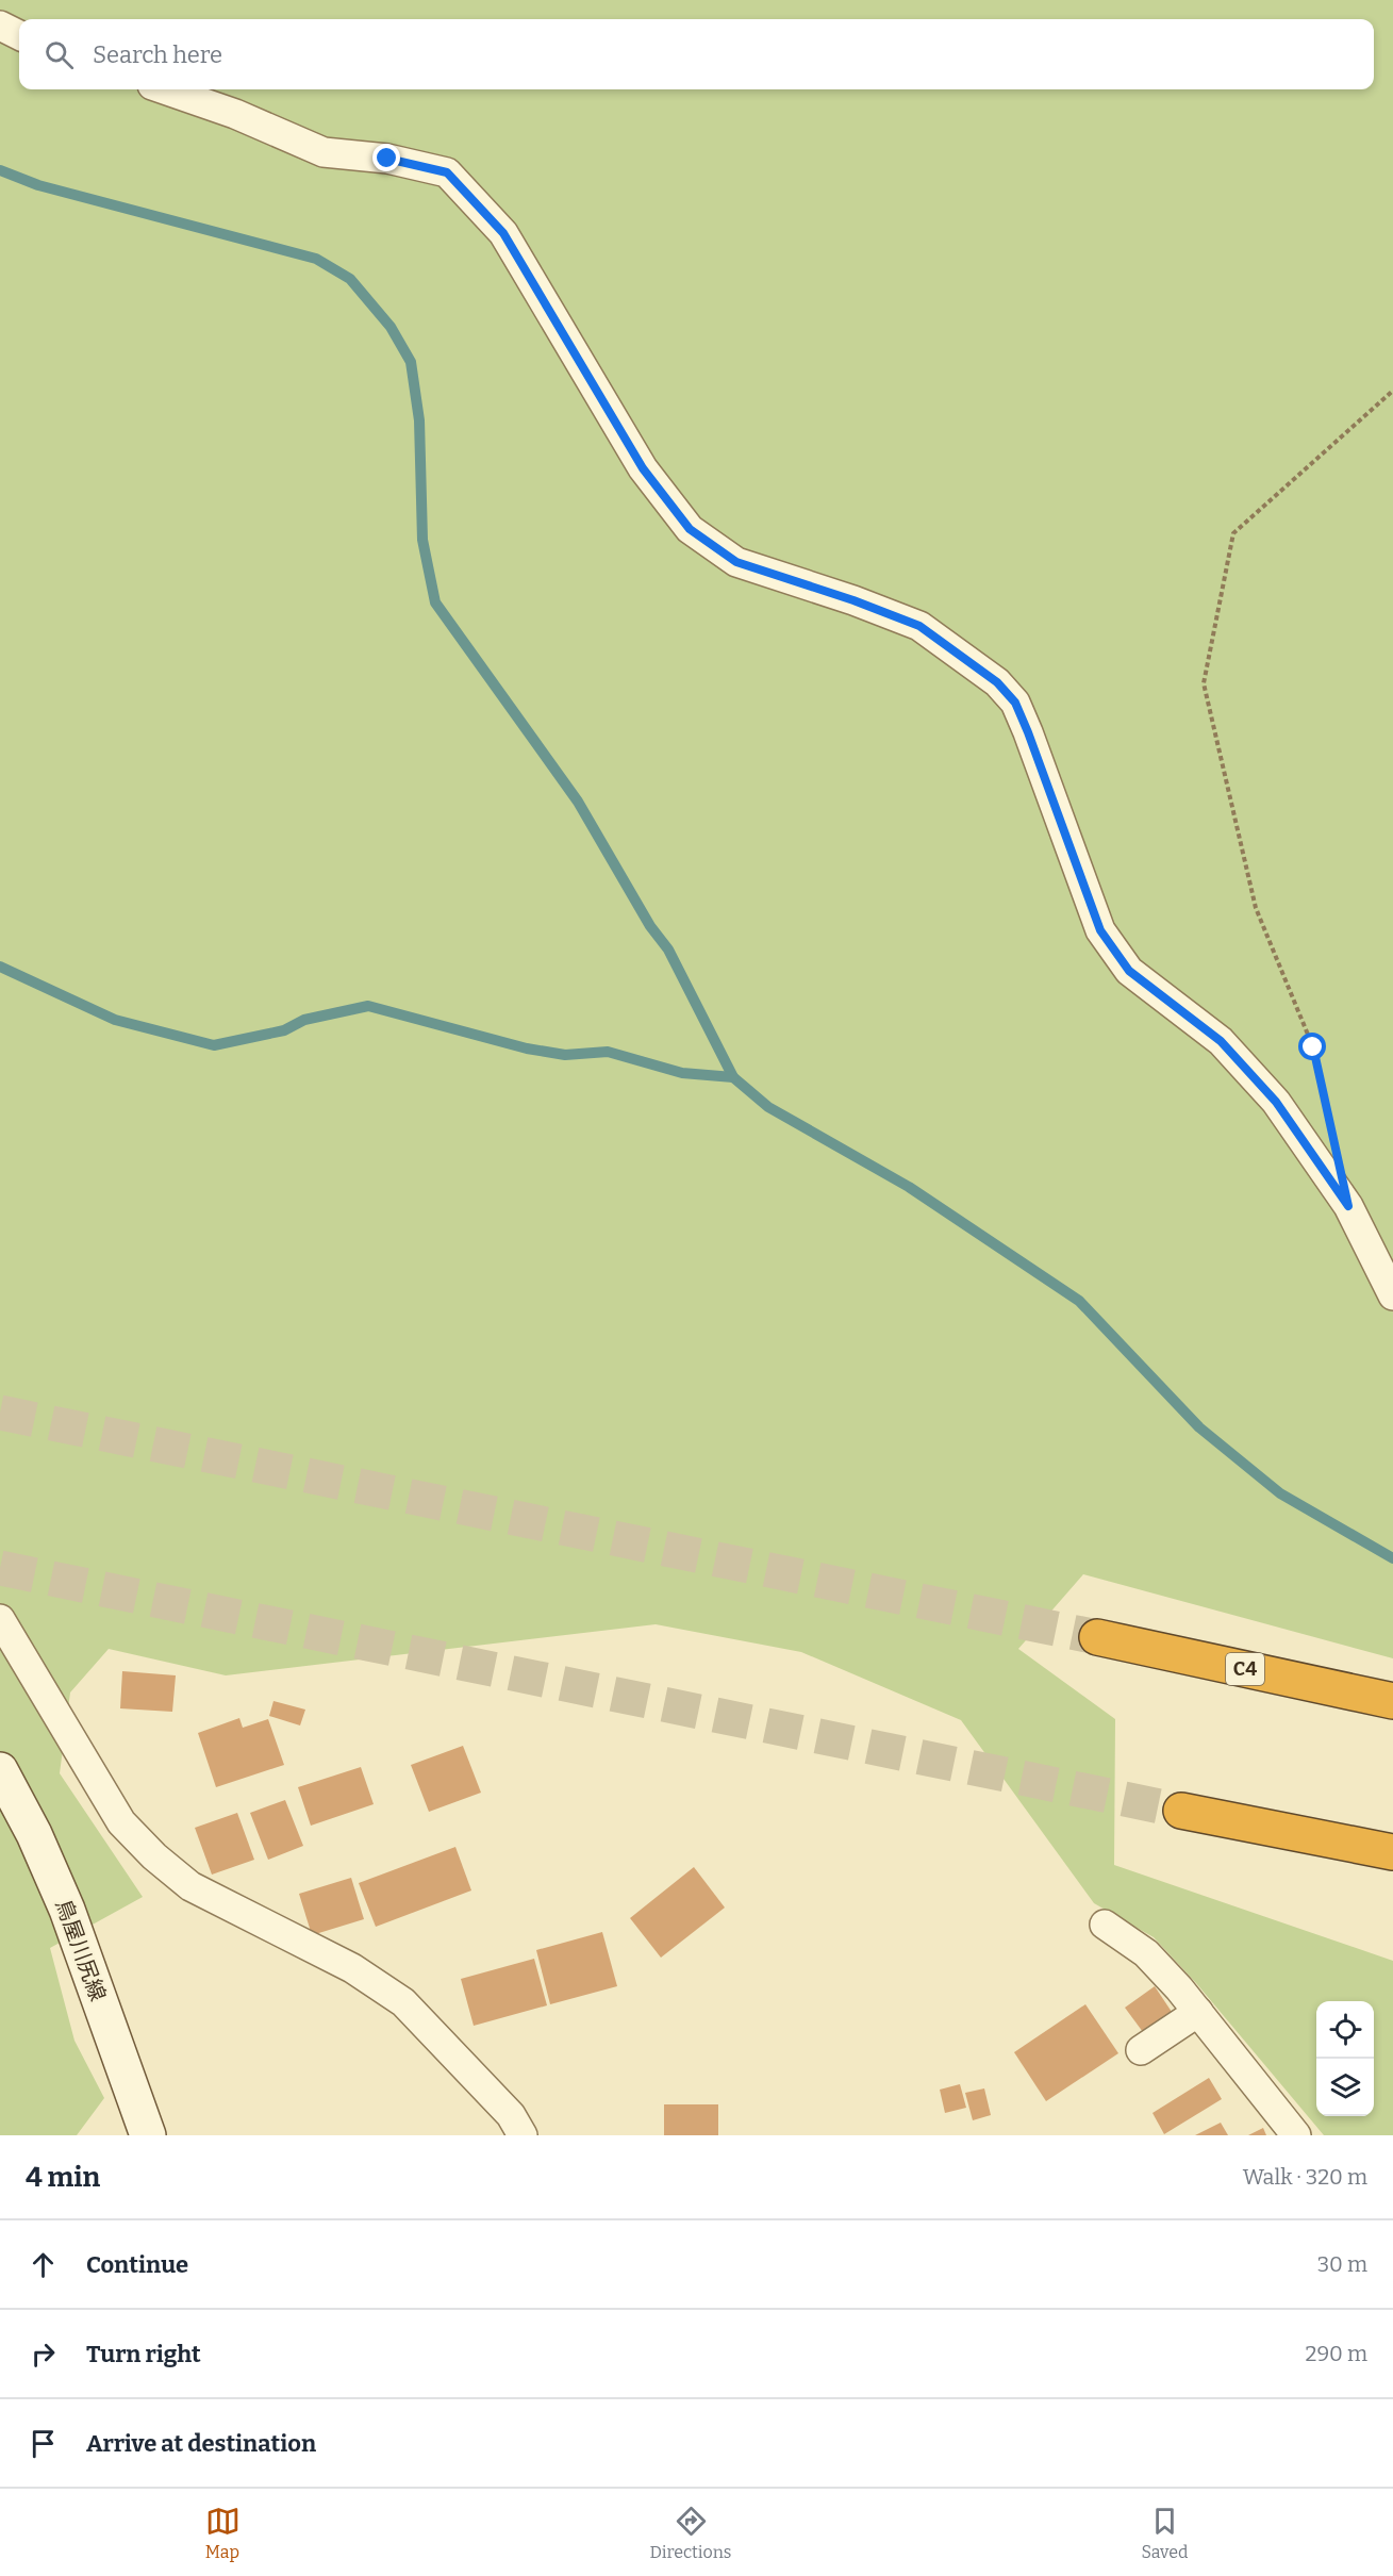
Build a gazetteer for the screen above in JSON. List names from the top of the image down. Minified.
{"streets":{"highway":["C4"],"main road":["鳥屋川尻線"]},"page":{"search":"Search here","heading":["4 min","Walk · 320 m"],"list":[["Continue","30 m"],["Turn right","290 m"],"Arrive at destination"],"nav":["Map","Directions","Saved"]}}
